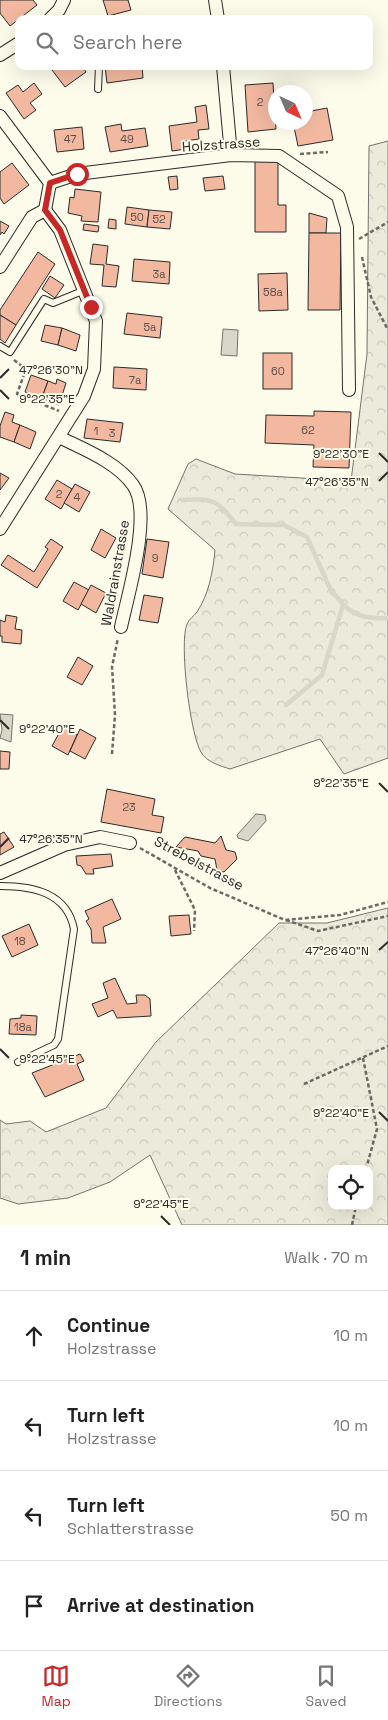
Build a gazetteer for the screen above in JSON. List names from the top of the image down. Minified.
{"streets":{"street":["Holzstrasse","Waldrainstrasse"],"path":["Strebelstrasse"]},"house_numbers":["2","47","49","50","52","3a","58a","5a","60","7a","62","1","3","2","4","9","23","18","18a"],"north":"bottom right","page":{"search":"Search here","heading":["1 min","Walk · 70 m"],"list":[["Continue","Holzstrasse","10 m"],["Turn left","Holzstrasse","10 m"],["Turn left","Schlatterstrasse","50 m"],"Arrive at destination"],"nav":["Map","Directions","Saved"]},"coordinates":["47°26'30\"N","9°22'35\"E","9°22'30\"E","47°26'35\"N","9°22'40\"E","47°26'40\"N","9°22'45\"E"]}
